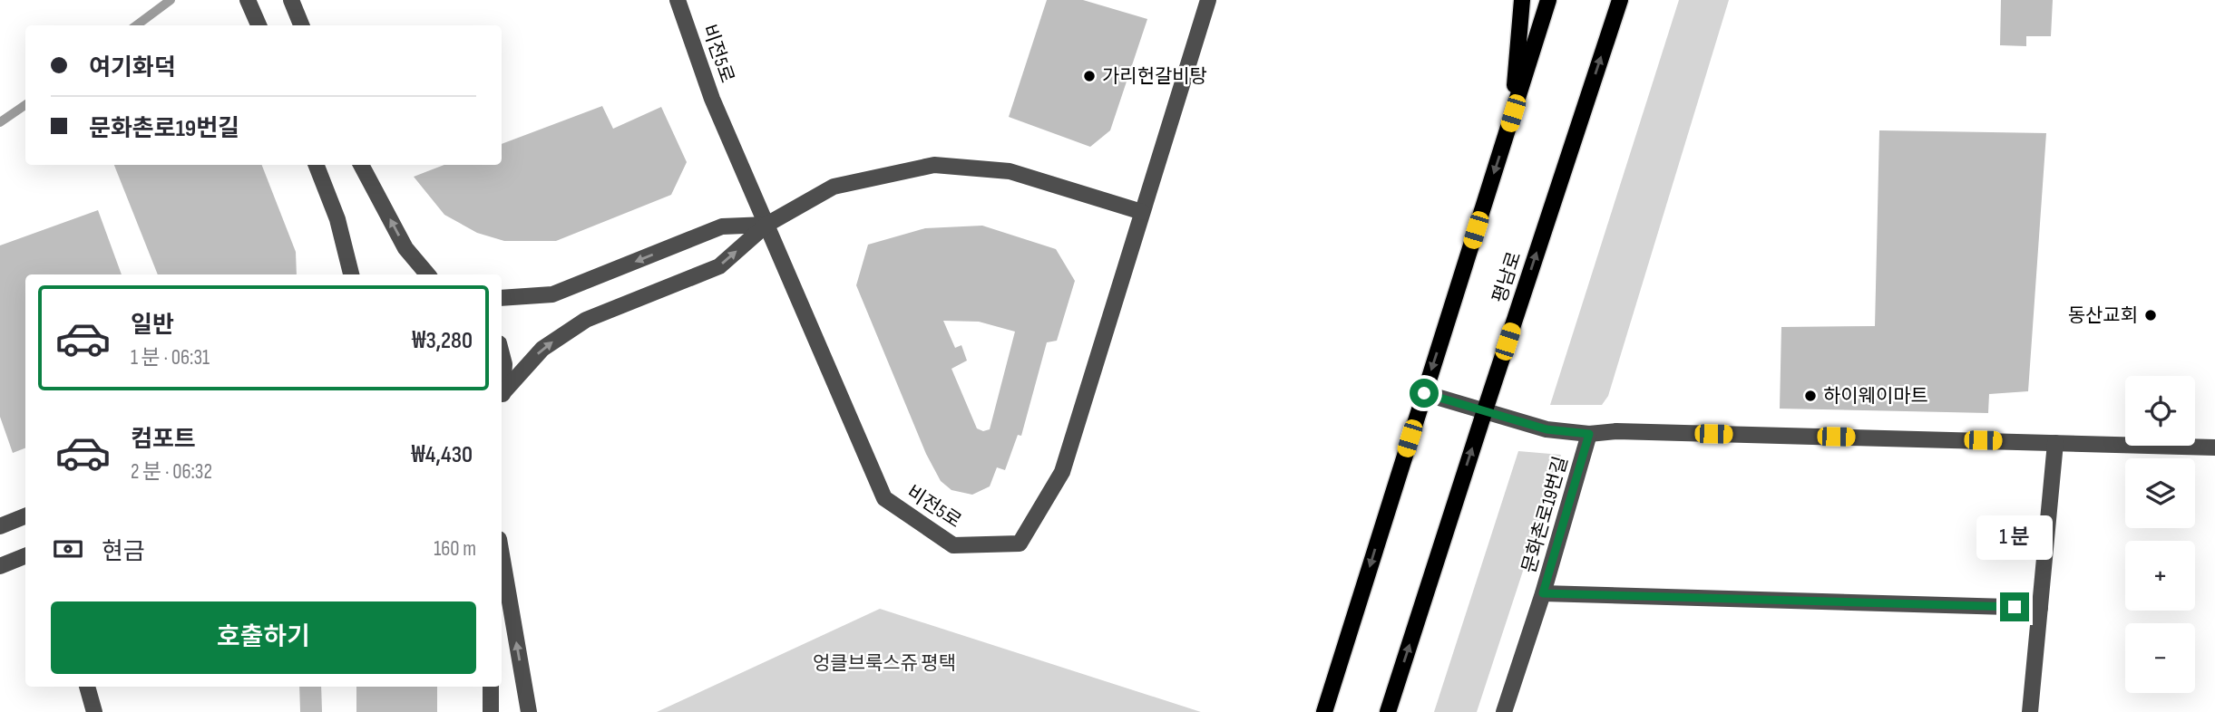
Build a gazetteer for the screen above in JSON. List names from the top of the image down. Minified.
{"streets":{"main road":["평남로"],"street":["비전5로","문화촌로19번길"]},"parks":["엉클브룩스쥬 평택"],"places":["가리헌갈비탕","동산교회","하이웨이마트"],"page":{"banner":["여기화덕","문화촌로19번길"],"list":[{"name":"일반","note":"1 분 · 06:31","value":"₩3,280"},{"name":"컴포트","note":"2 분 · 06:32","value":"₩4,430"}],"map_buttons":["+","−"],"pay":["현금","160 m"],"bubble":"1 분","buttons":"호출하기"}}
